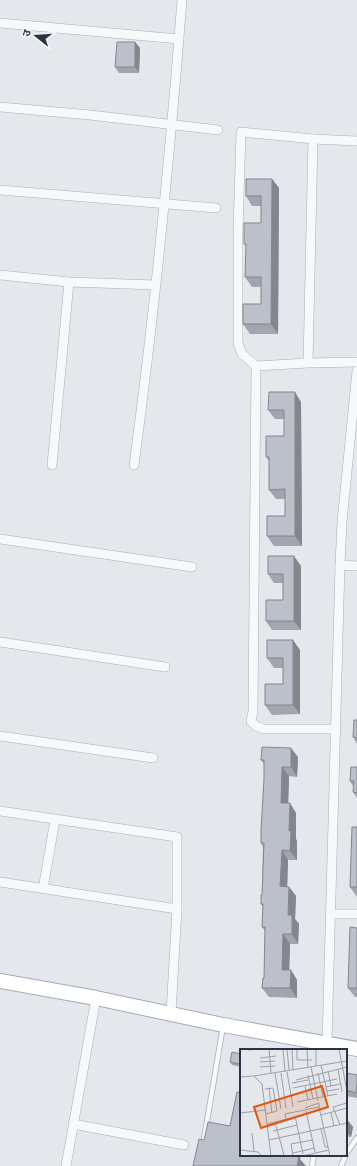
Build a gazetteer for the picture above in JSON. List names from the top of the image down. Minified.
{"north":"left"}
